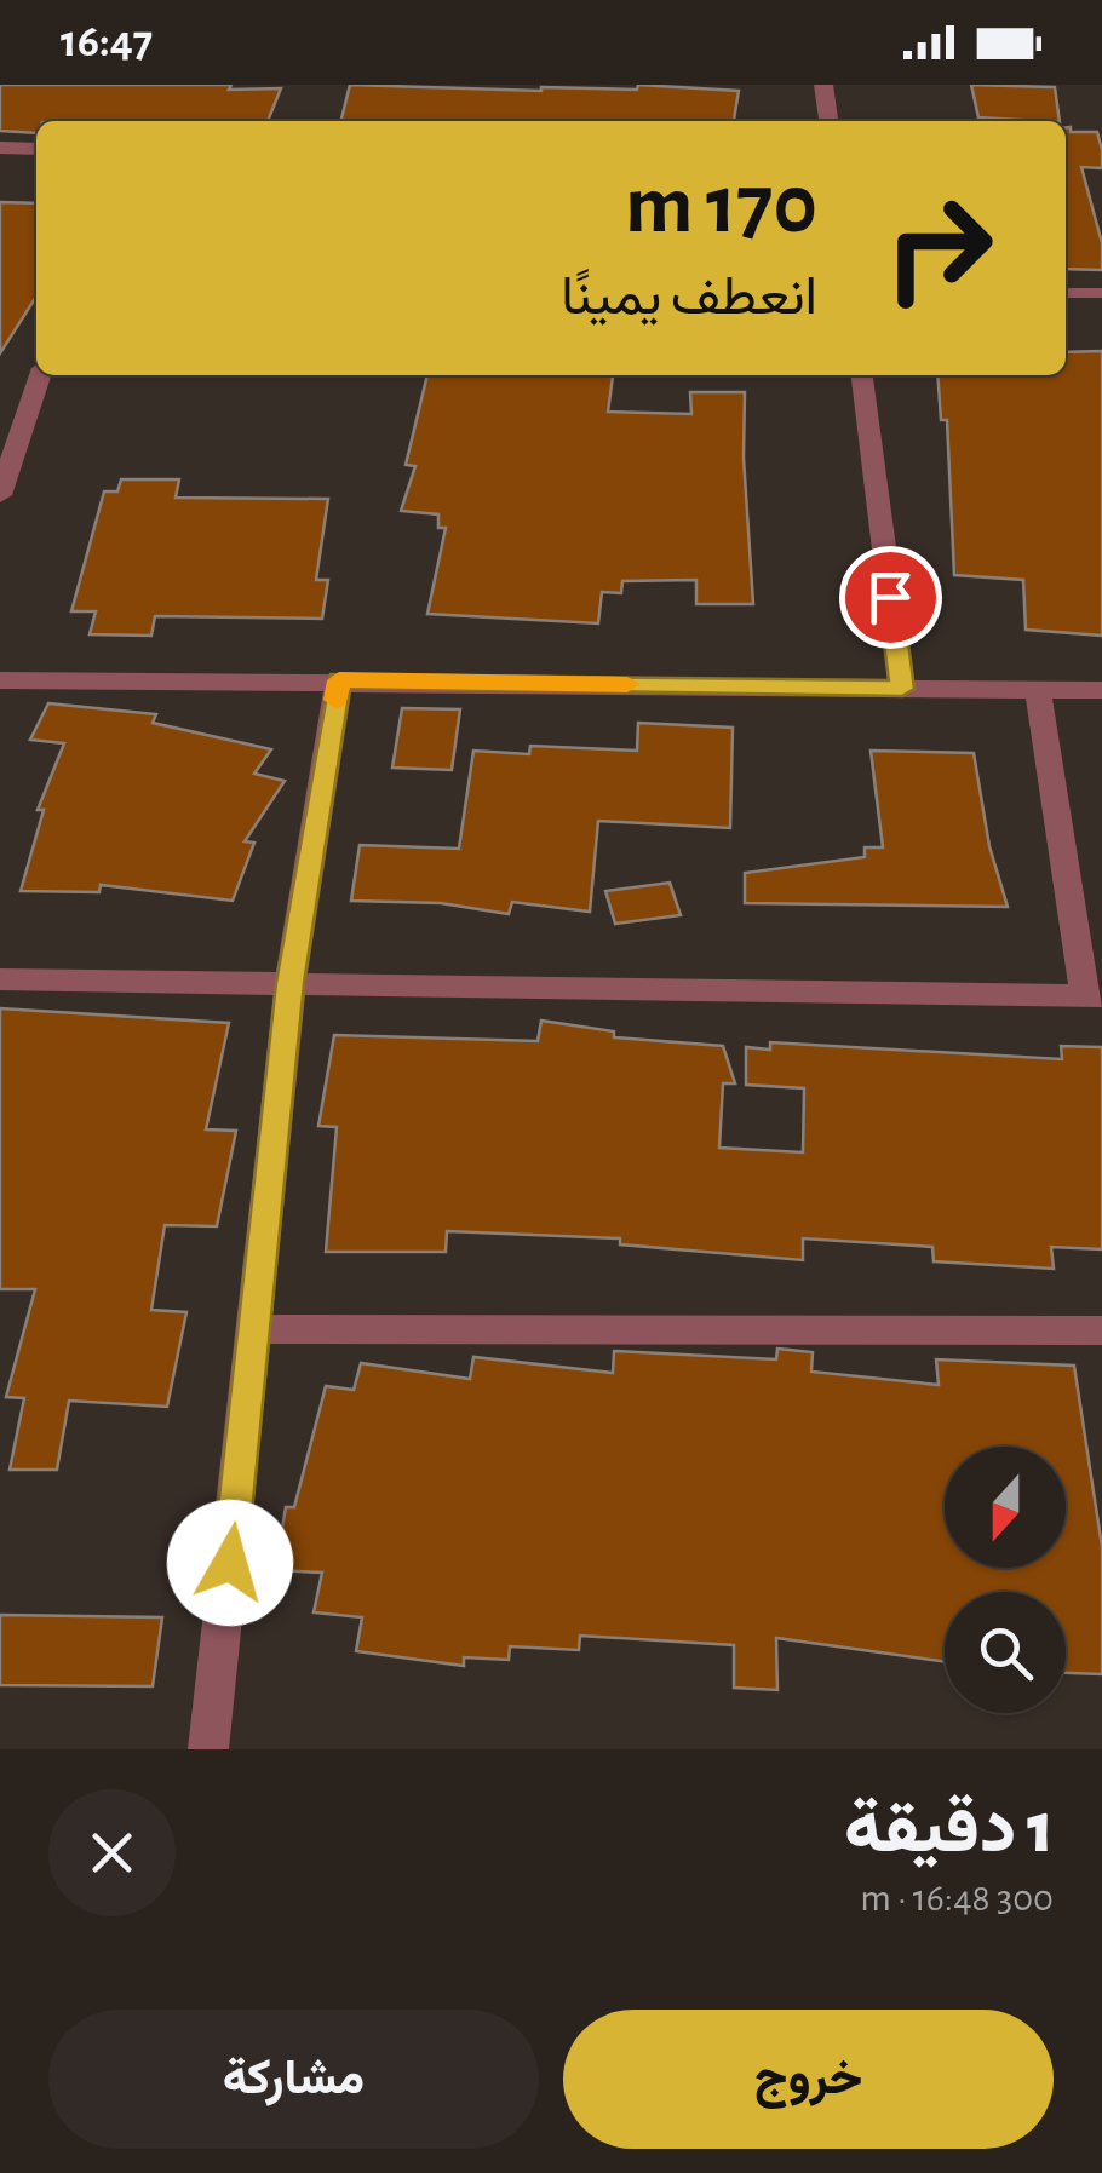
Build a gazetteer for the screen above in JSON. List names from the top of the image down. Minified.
{"north":"bottom","page":{"status":"16:47","turn":["170 m","انعطف يمينًا"],"heading":["1 دقيقة","300 m · 16:48"],"buttons":["خروج","مشاركة"]}}
